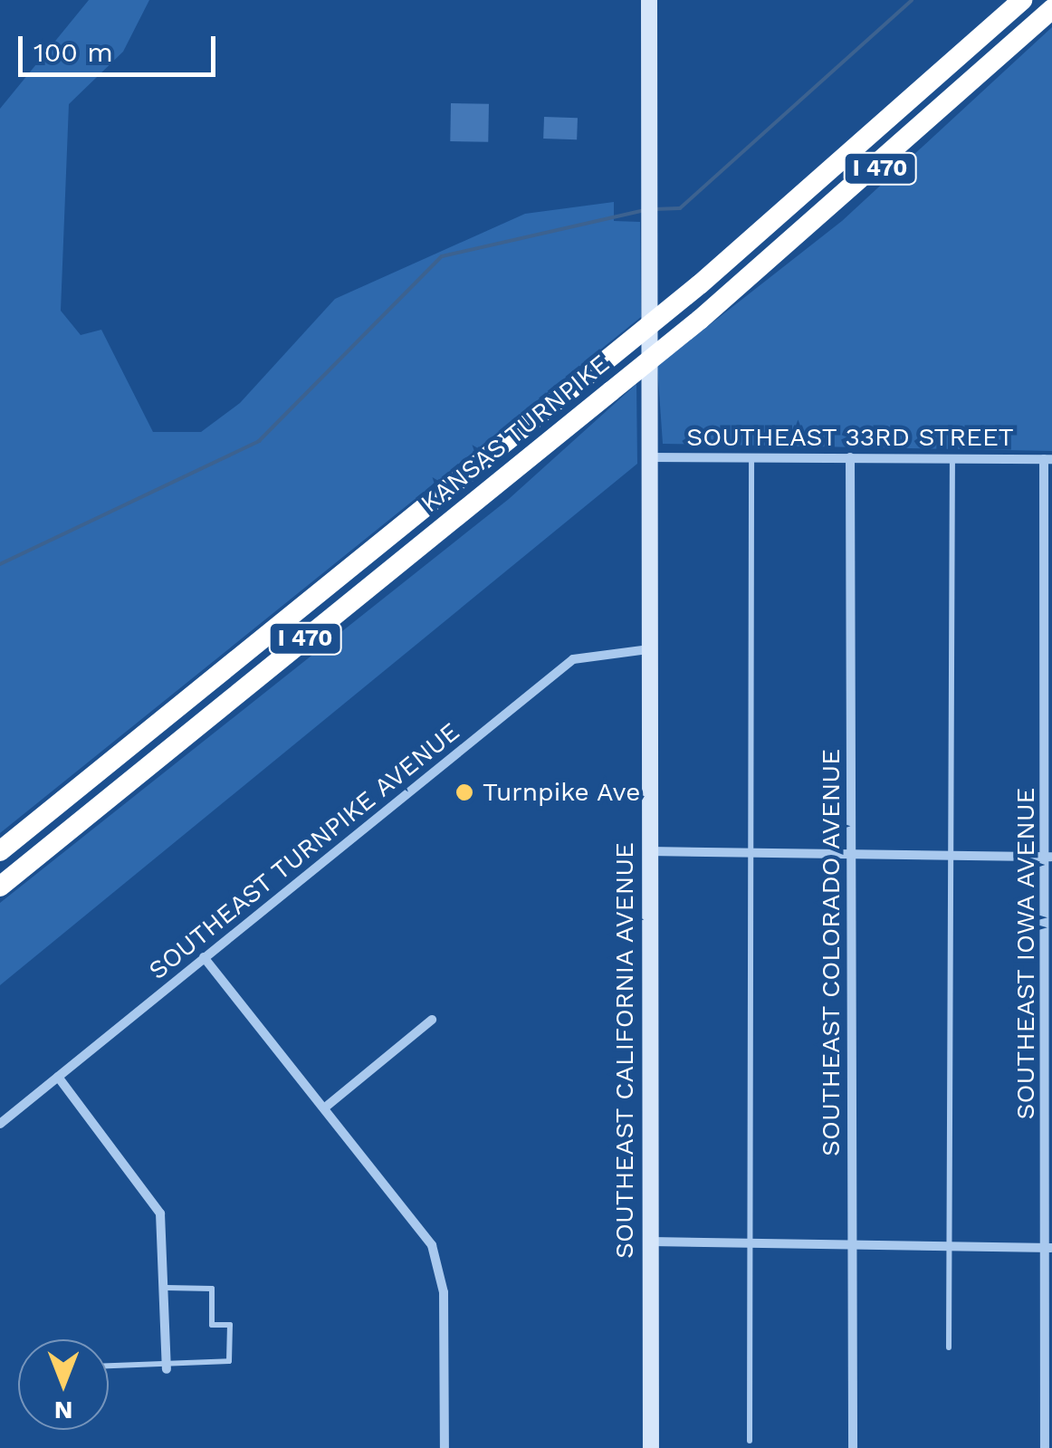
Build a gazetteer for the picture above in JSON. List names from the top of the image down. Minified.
{"streets":{"highway":["I 470","KANSAS TURNPIKE"],"main road":["SOUTHEAST CALIFORNIA AVENUE"],"street":["SOUTHEAST 33RD STREET","SOUTHEAST TURNPIKE AVENUE","SOUTHEAST COLORADO AVENUE","SOUTHEAST IOWA AVENUE"]},"crossings":[["SOUTHEAST 33RD STREET","SOUTHEAST COLORADO AVENUE"],["SOUTHEAST 33RD STREET","SOUTHEAST IOWA AVENUE"],["SOUTHEAST 33RD STREET","SOUTHEAST CALIFORNIA AVENUE"],["SOUTHEAST TURNPIKE AVENUE","SOUTHEAST CALIFORNIA AVENUE"]],"places":["Turnpike Ave"],"scale_bar":"100 m","north":"bottom"}
